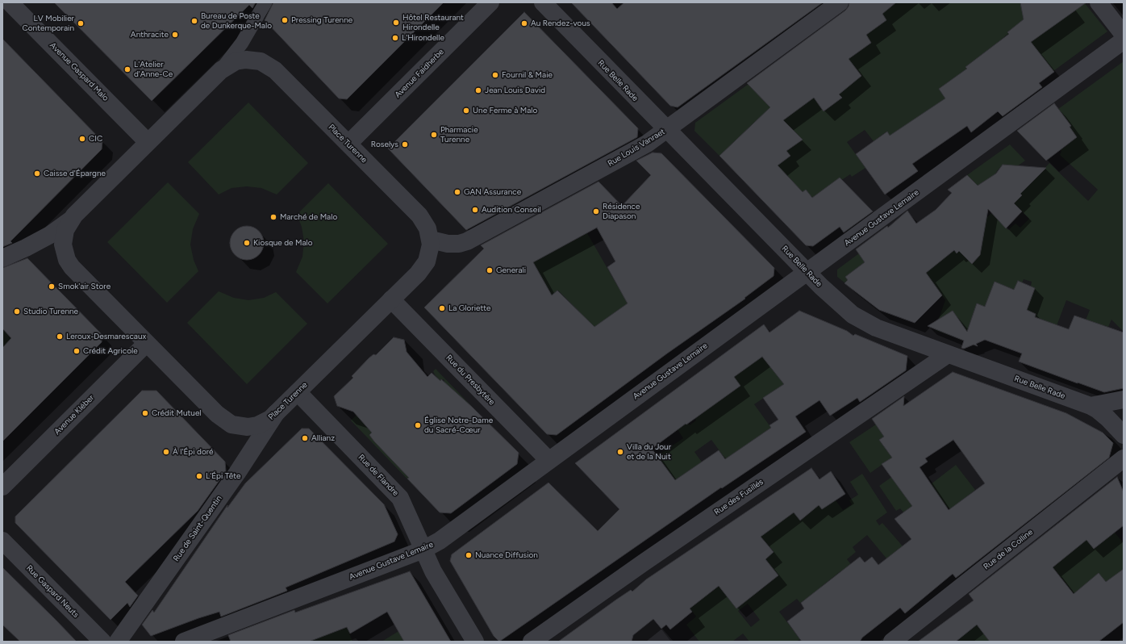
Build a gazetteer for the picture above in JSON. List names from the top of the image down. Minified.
{"streets":{"street":["Avenue Gaspard Malo","Avenue Faidherbe","Rue Belle Rade","Place Turenne","Rue Louis Vanraet","Avenue Gustave Lemaire","Rue du Presbytère","Avenue Kléber","Rue de Flandre","Rue des Fusillés","Rue de Saint-Quentin","Rue de la Colline","Rue Gaspard Neuts"]},"crossings":[["Avenue Gaspard Malo","Place Turenne"],["Avenue Faidherbe","Place Turenne"],["Rue Belle Rade","Rue Louis Vanraet"],["Rue Belle Rade","Avenue Gustave Lemaire"],["Rue Belle Rade","Rue des Fusillés"],["Place Turenne","Rue Louis Vanraet"],["Place Turenne","Rue du Presbytère"],["Place Turenne","Avenue Kléber"],["Place Turenne","Rue de Flandre"],["Place Turenne","Rue de Saint-Quentin"],["Avenue Gustave Lemaire","Rue du Presbytère"],["Avenue Gustave Lemaire","Rue de Flandre"]],"places":["Pressing Turenne","Bureau de Poste de Dunkerque-Malo","Hôtel Restaurant Hirondelle","LV Mobilier Contemporain","Au Rendez-vous","Anthracite","L'Hirondelle","L'Atelier d'Anne-Ce","Fournil & Maie","Jean Louis David","Une Ferme à Malo","Pharmacie Turenne","CIC","Roselys","Caisse d'Épargne","GAN Assurance","Audition Conseil","Résidence Diapason","Marché de Malo","Kiosque de Malo","Generali","Smok'air Store","La Gloriette","Studio Turenne","Leroux-Desmarescaux","Crédit Agricole","Crédit Mutuel","Église Notre-Dame du Sacré-Cœur","Allianz","À l'Épi doré","Villa du Jour et de la Nuit","L'Épi Tête","Nuance Diffusion"]}
